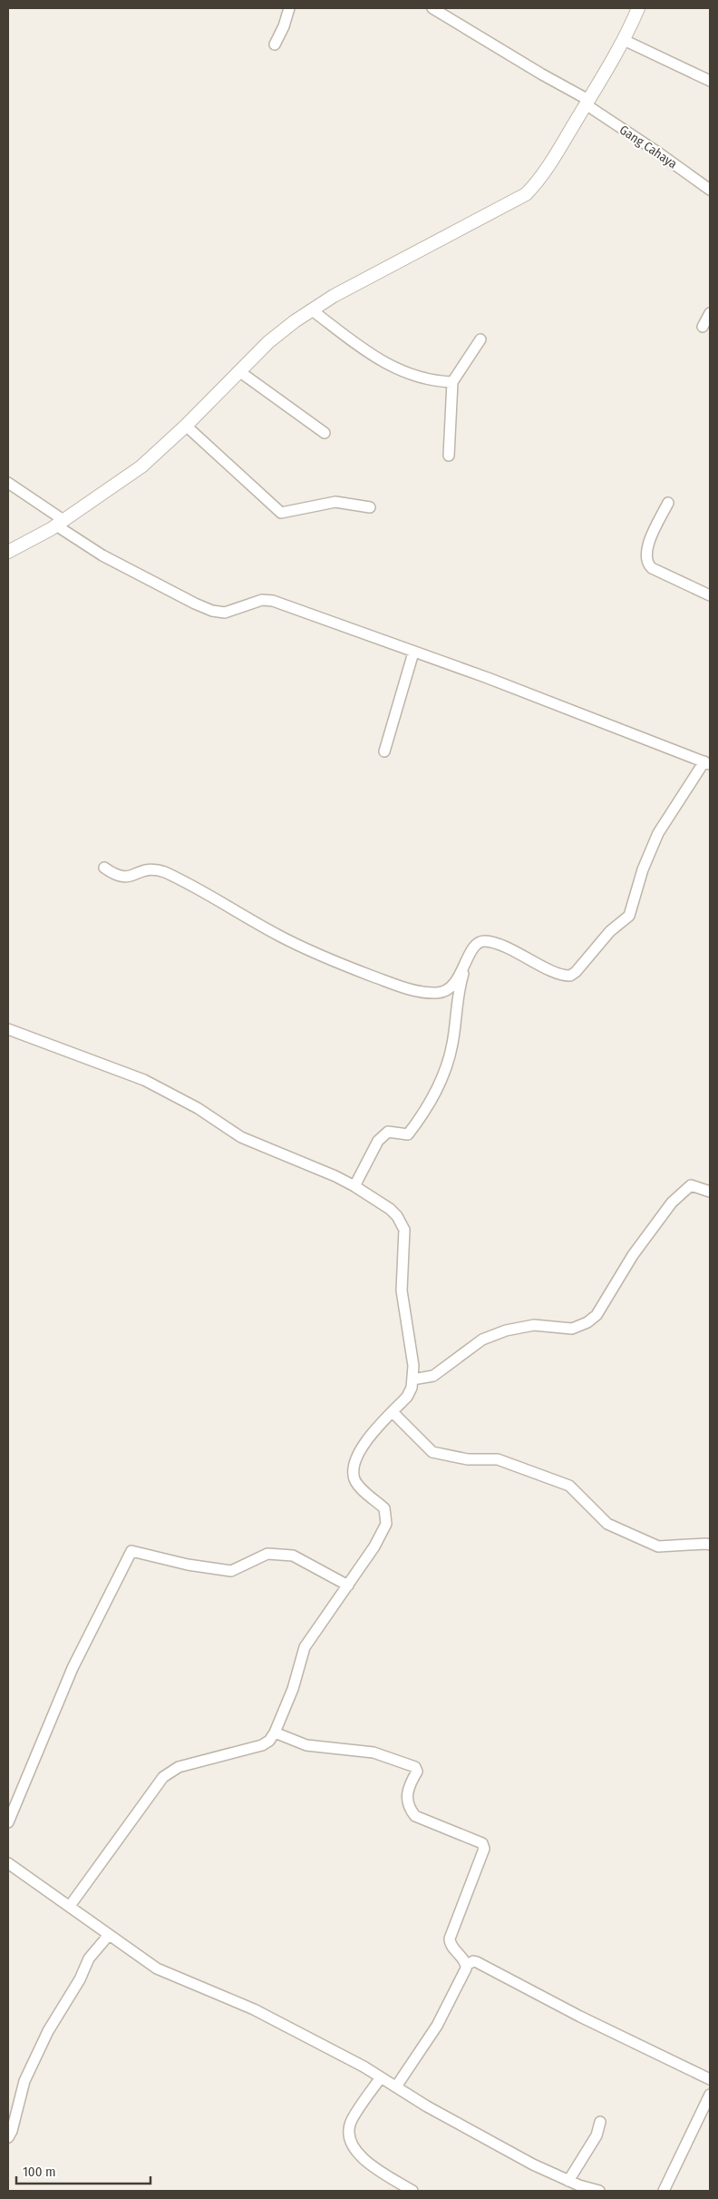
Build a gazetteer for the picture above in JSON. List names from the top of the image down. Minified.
{"streets":{"street":["Gang Cahaya"]},"scale_bar":"100 m"}
